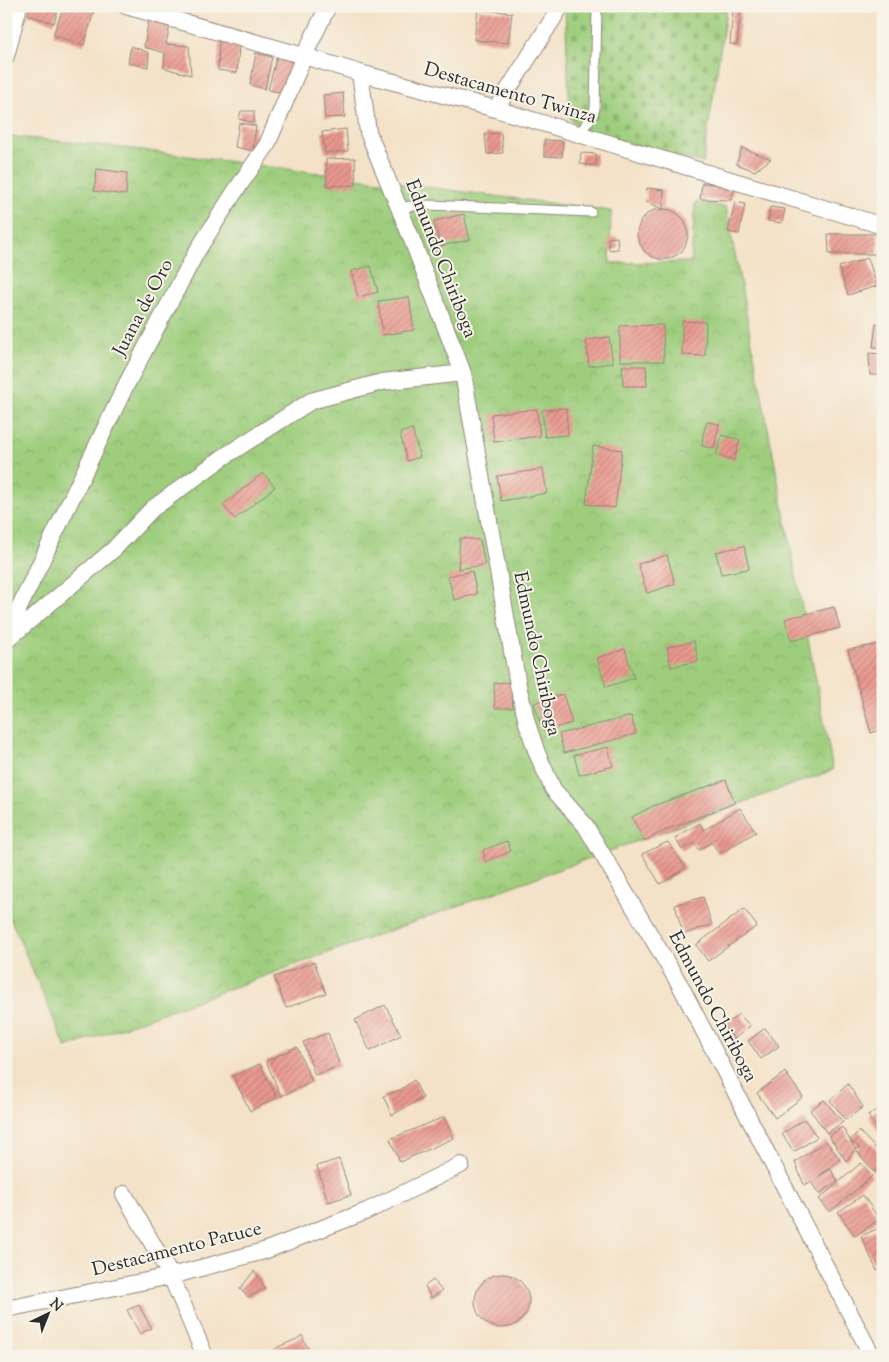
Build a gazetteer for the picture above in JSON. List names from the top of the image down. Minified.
{"streets":{"street":["Destacamento Twinza","Edmundo Chiriboga","Juana de Oro","Destacamento Patuce"]},"crossings":[["Destacamento Twinza","Edmundo Chiriboga"],["Destacamento Twinza","Juana de Oro"]],"north":"top right"}
